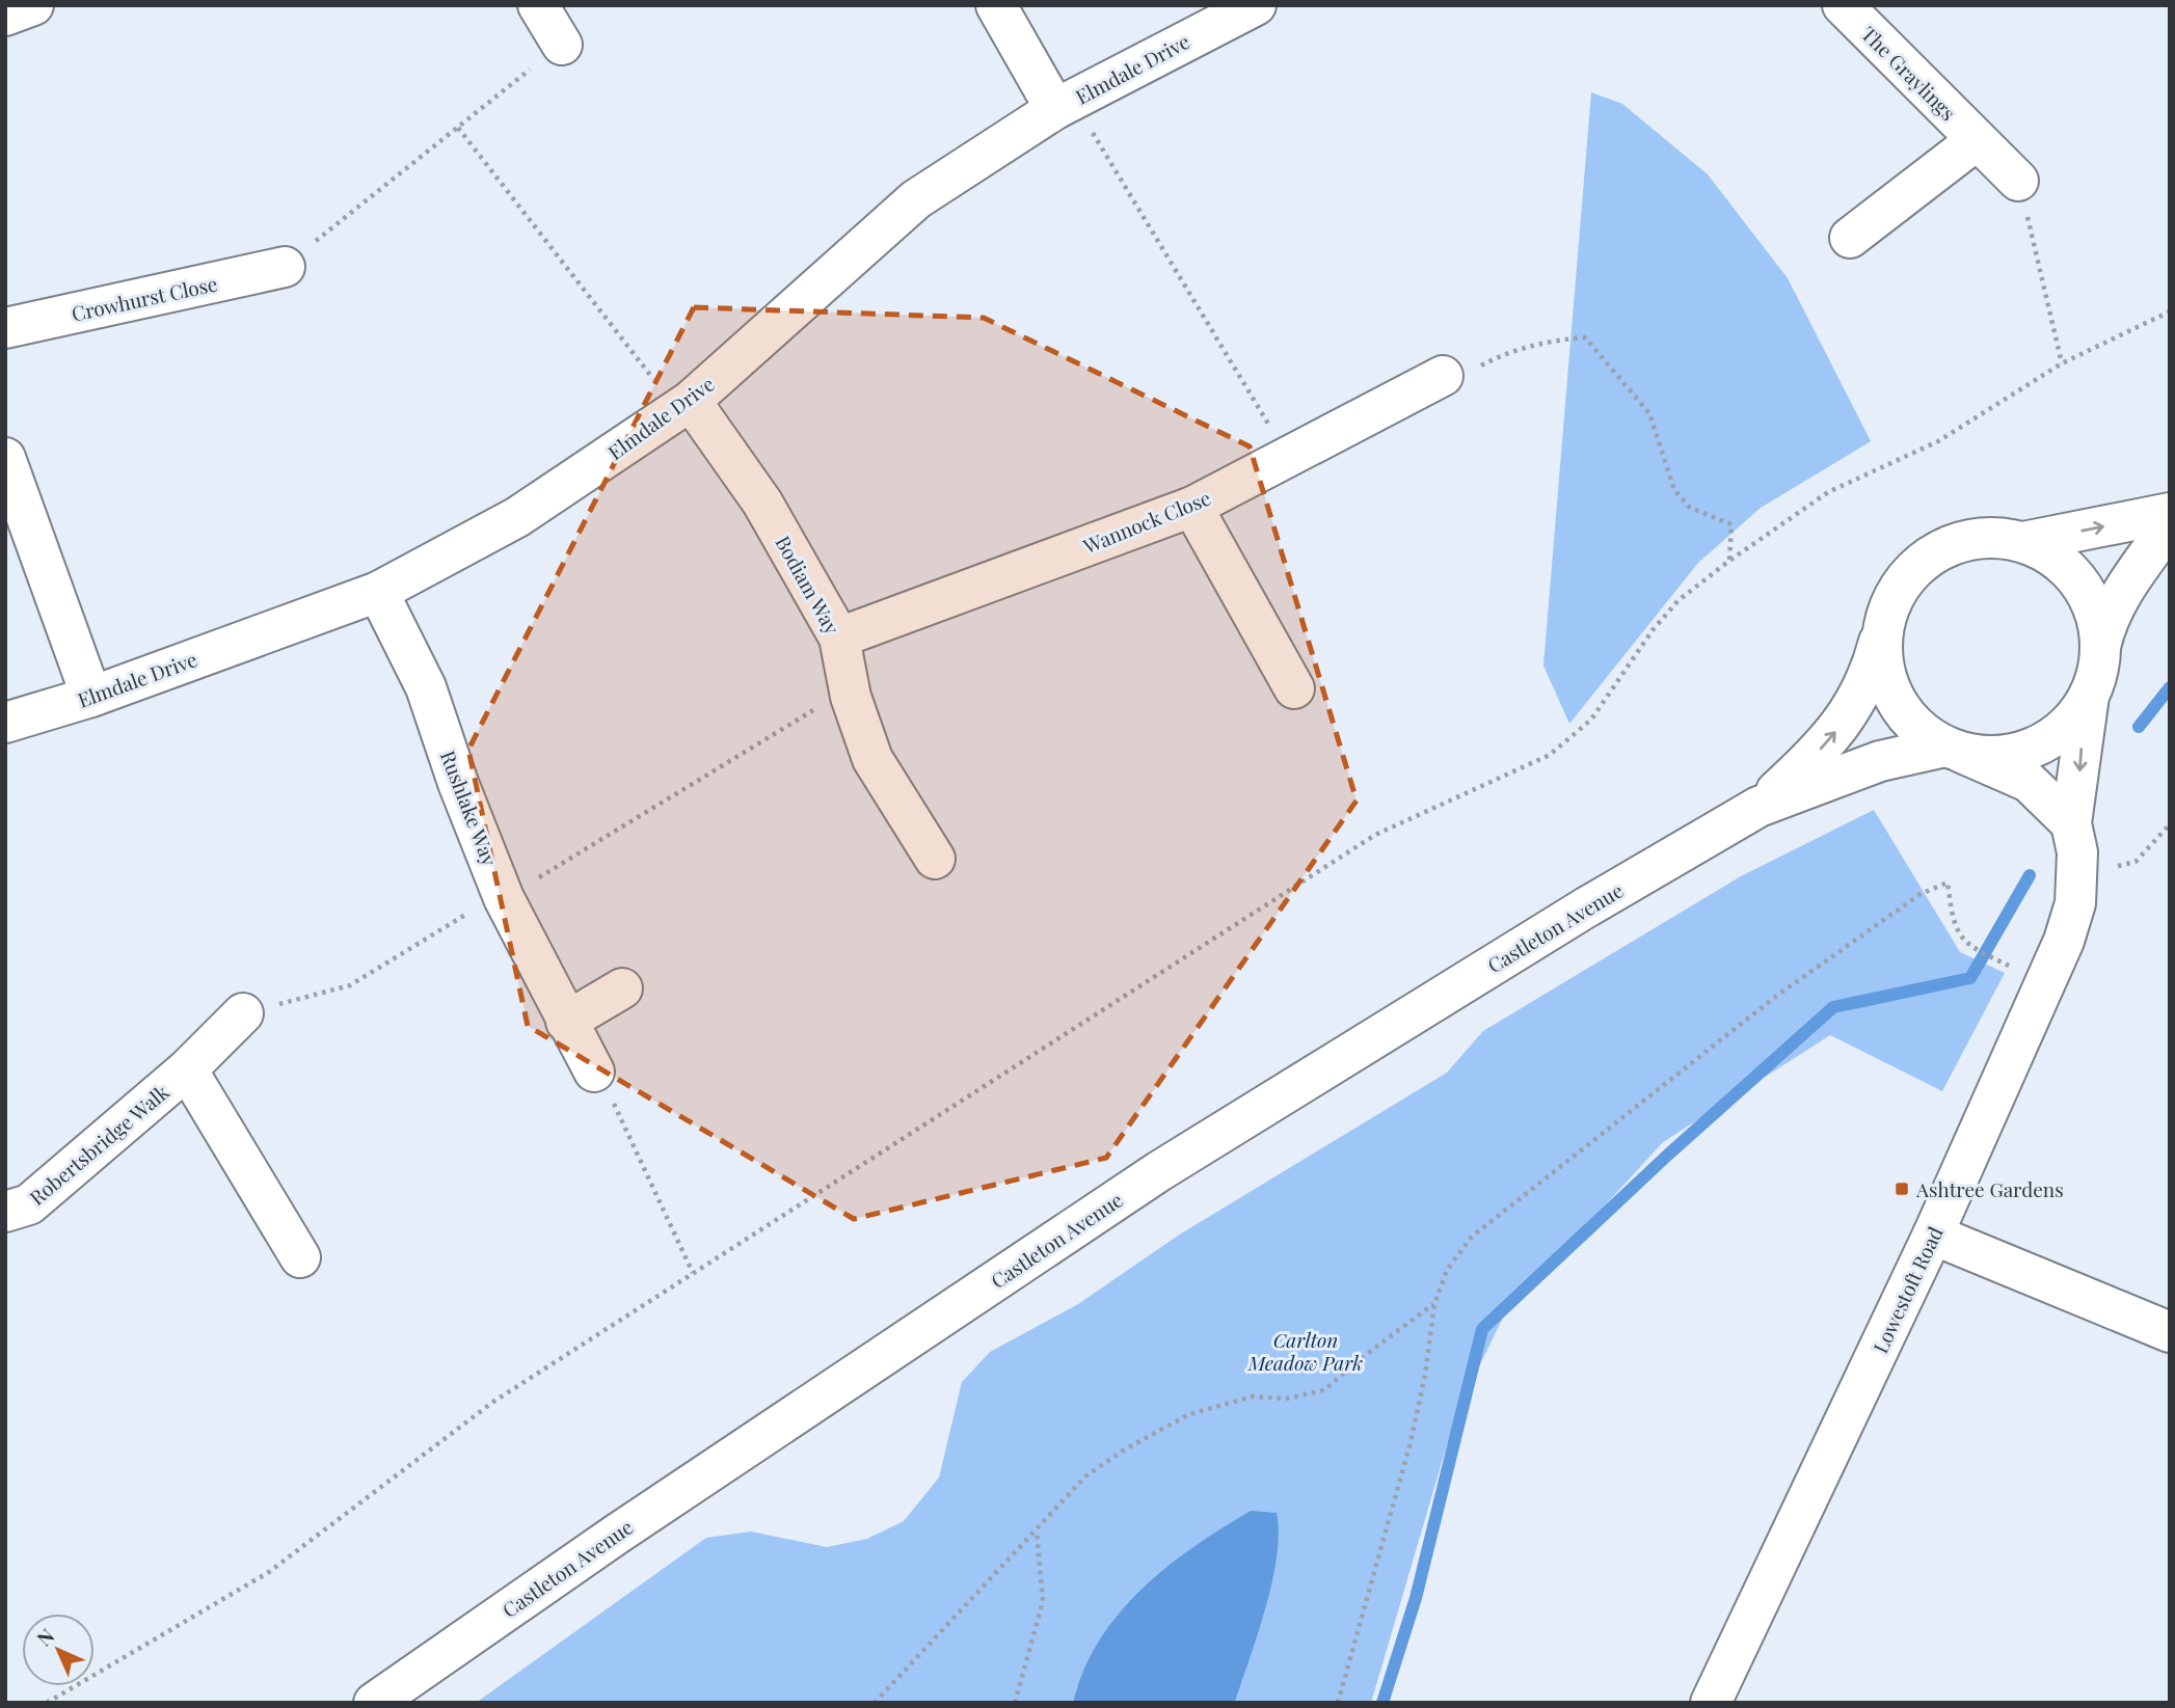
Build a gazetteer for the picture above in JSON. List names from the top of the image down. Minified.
{"streets":{"street":["Elmdale Drive","The Graylings","Crowhurst Close","Wannock Close","Bodiam Way","Rushlake Way","Castleton Avenue","Robertsbridge Walk","Lowestoft Road"]},"crossings":[["Elmdale Drive","Bodiam Way"],["Elmdale Drive","Rushlake Way"],["Wannock Close","Bodiam Way"],["Castleton Avenue","Lowestoft Road"]],"parks":["Carlton Meadow Park"],"places":{"transit":["Ashtree Gardens"]},"north":"top left"}
